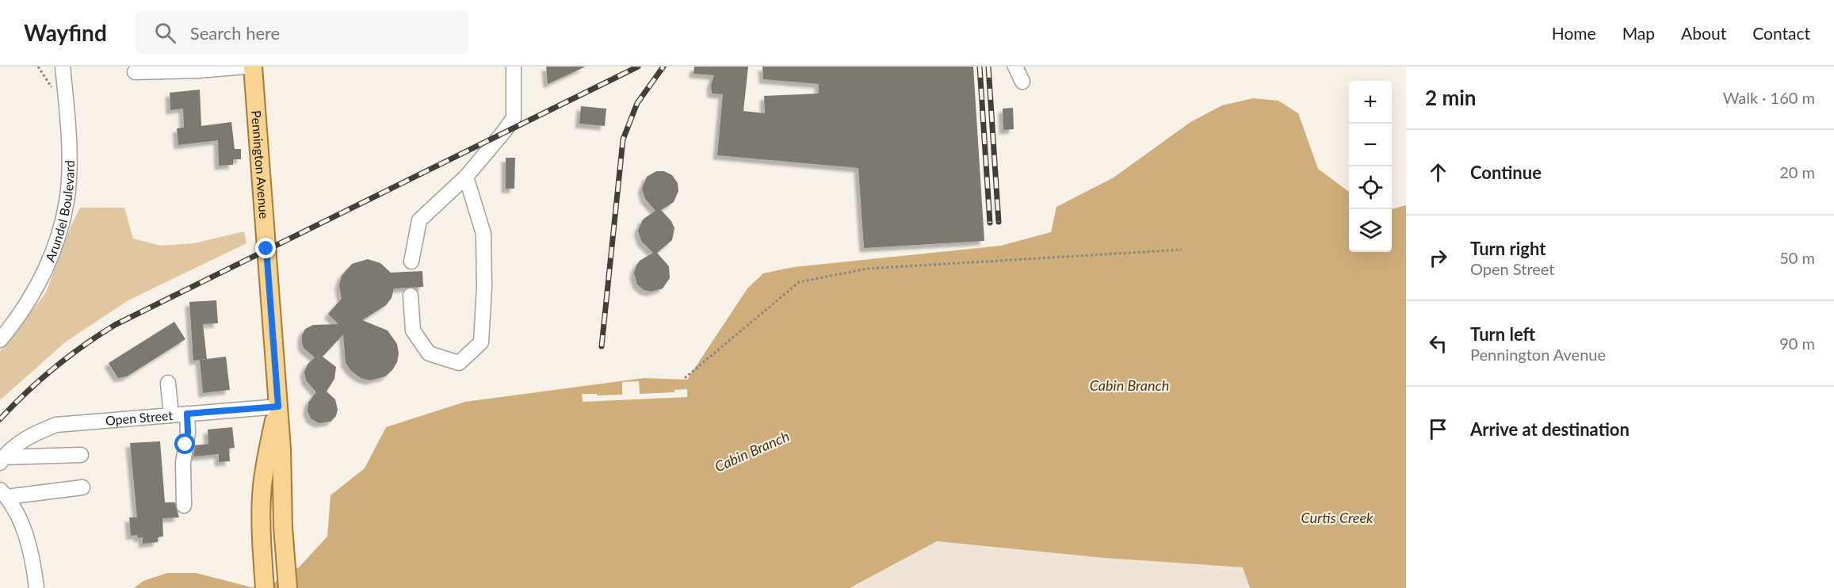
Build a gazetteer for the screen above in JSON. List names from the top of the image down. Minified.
{"streets":{"main road":["Pennington Avenue"],"street":["Arundel Boulevard","Open Street"]},"crossings":[["Pennington Avenue","Open Street"]],"water":["Cabin Branch","Curtis Creek"],"page":{"header":"Wayfind","search":"Search here","nav":["Home","Map","About","Contact"],"heading":["2 min","Walk · 160 m"],"map_buttons":["+","−"],"list":[["Continue","20 m"],["Turn right","Open Street","50 m"],["Turn left","Pennington Avenue","90 m"],"Arrive at destination"]}}
